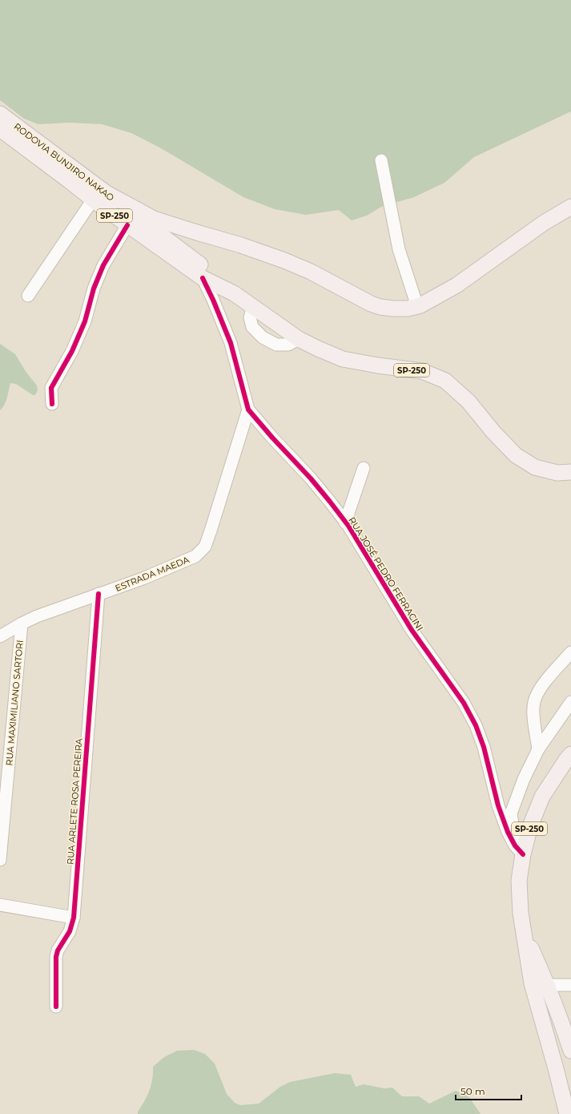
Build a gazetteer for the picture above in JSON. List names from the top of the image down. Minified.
{"streets":{"main road":["RODOVIA BUNJIRO NAKAO","SP-250"],"street":["ESTRADA MAEDA","RUA JOSÉ PEDRO FERRACINI","RUA MAXIMILIANO SARTORI","RUA ARLETE ROSA PEREIRA"]},"crossings":[["RODOVIA BUNJIRO NAKAO","RUA JOSÉ PEDRO FERRACINI"],["SP-250","RUA JOSÉ PEDRO FERRACINI"],["ESTRADA MAEDA","RUA JOSÉ PEDRO FERRACINI"],["ESTRADA MAEDA","RUA MAXIMILIANO SARTORI"],["ESTRADA MAEDA","RUA ARLETE ROSA PEREIRA"]],"scale_bar":"50 m"}
